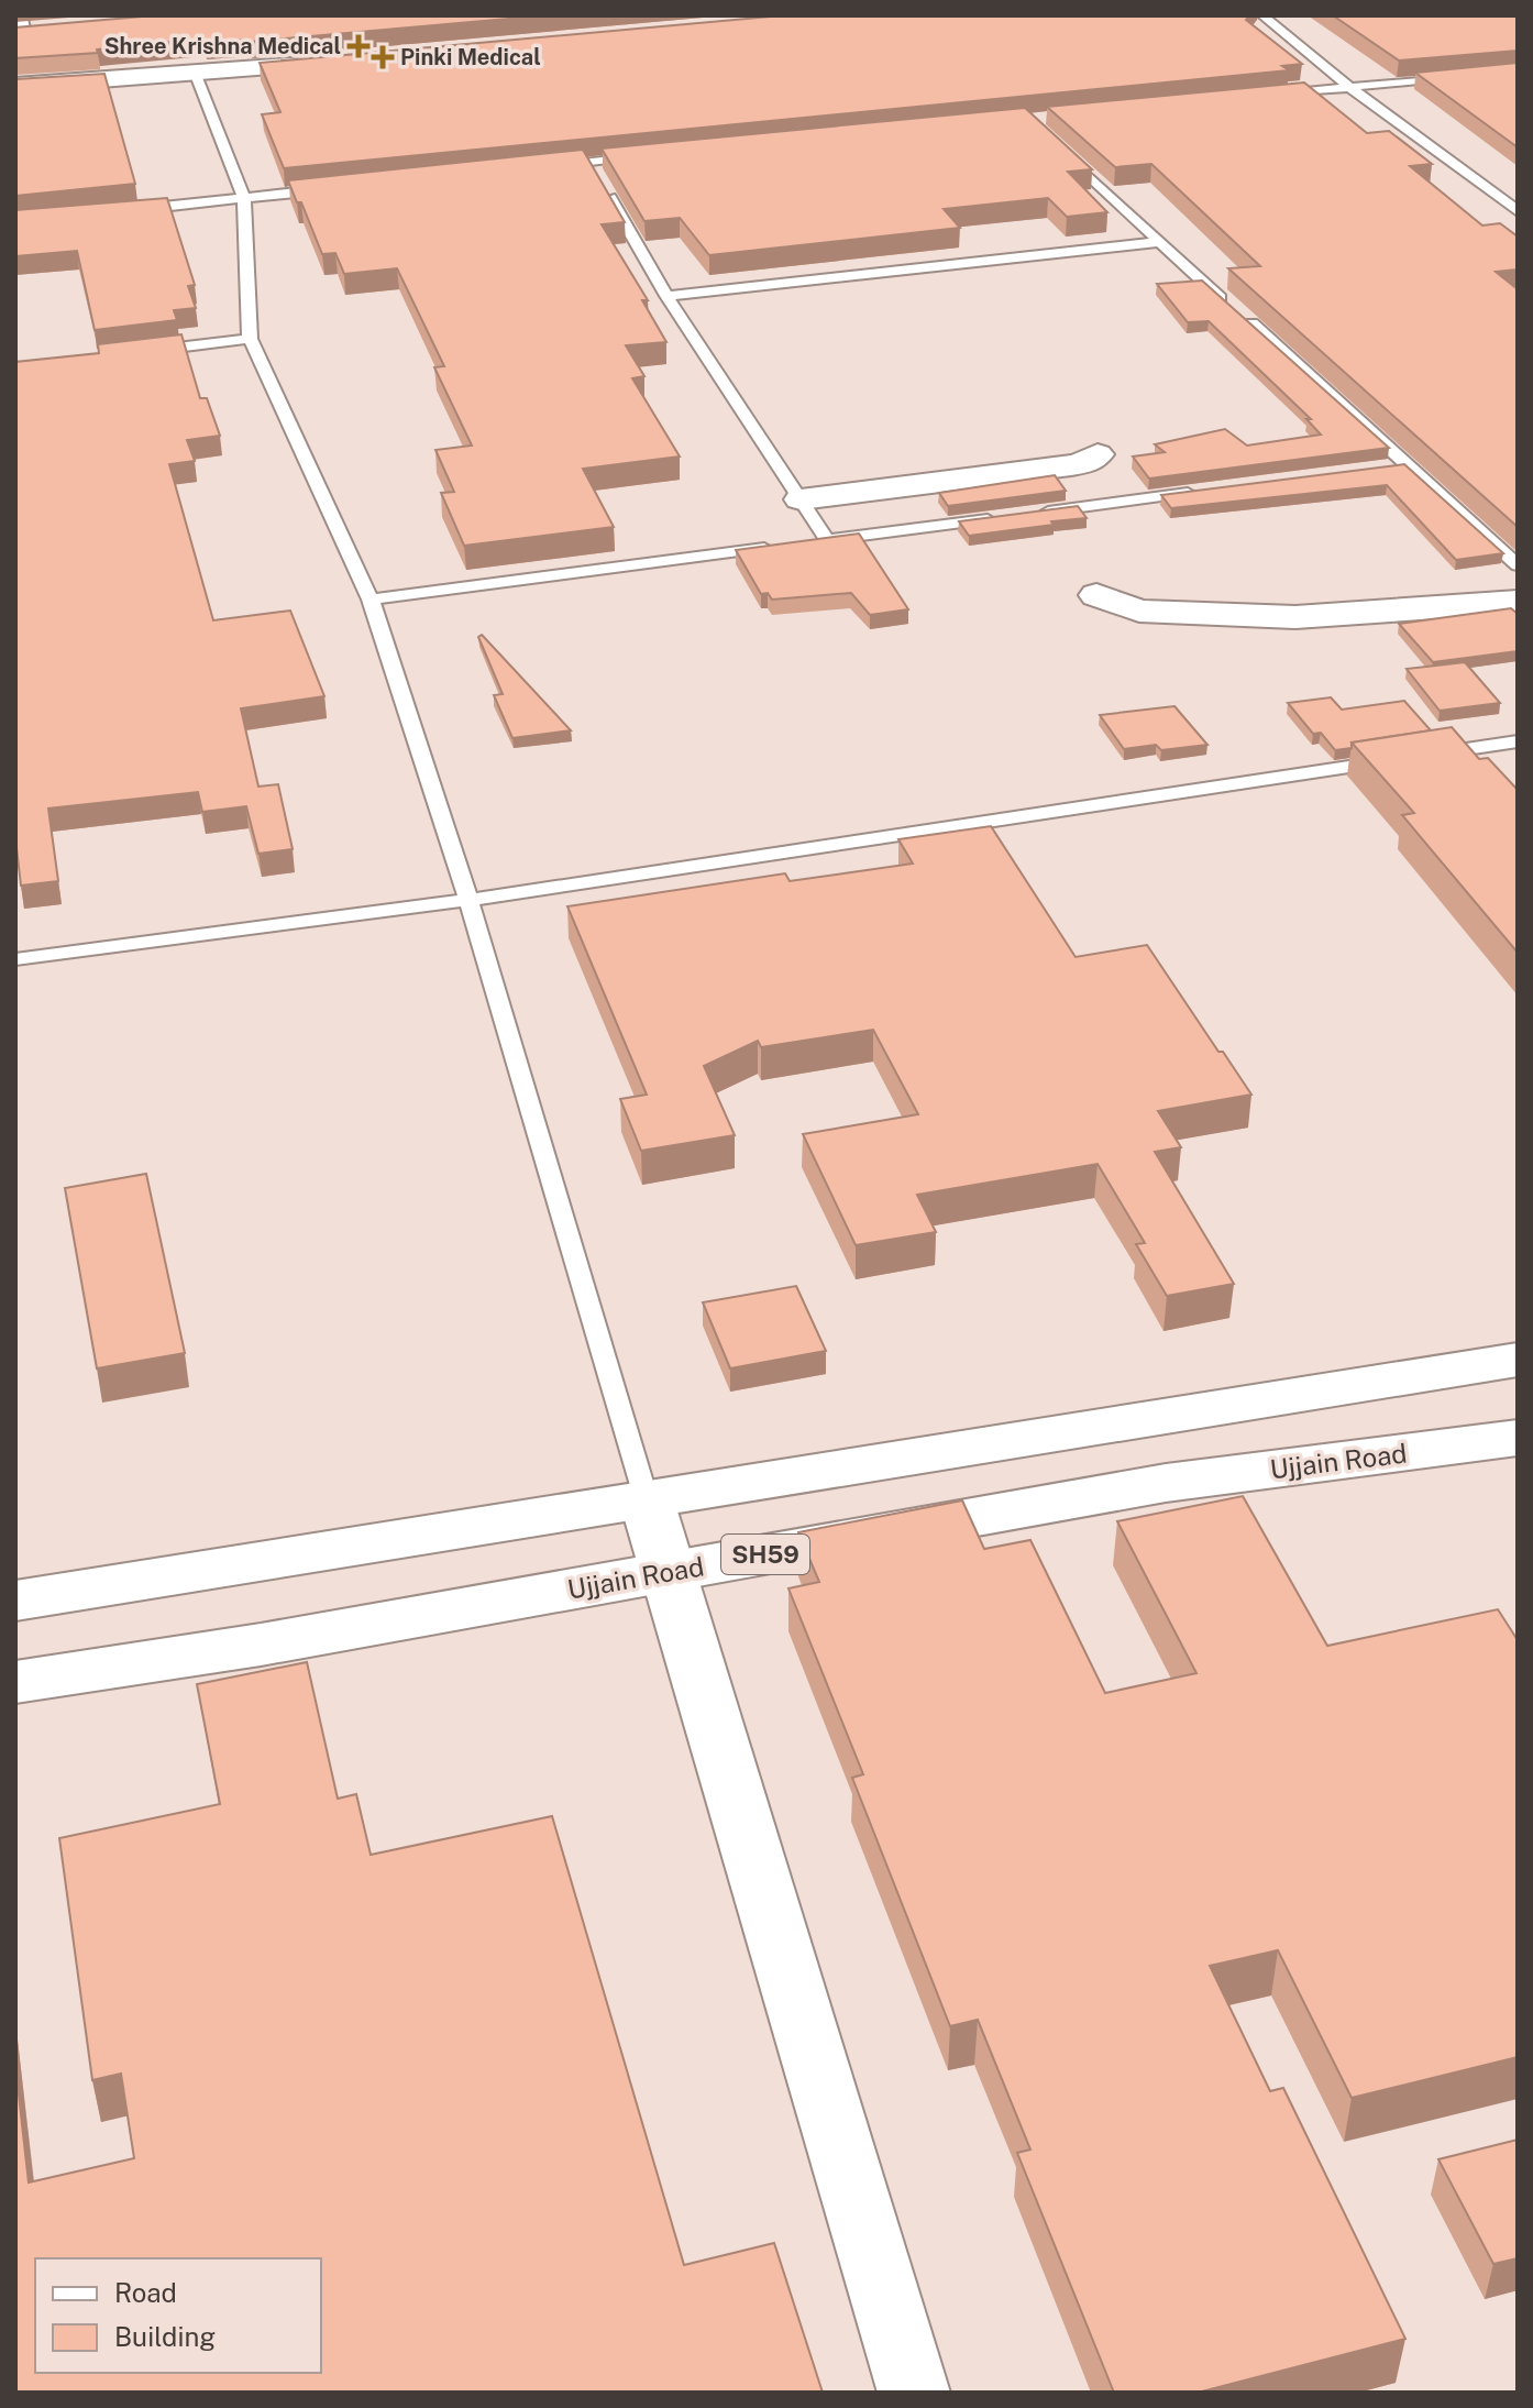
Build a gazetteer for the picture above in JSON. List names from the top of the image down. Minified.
{"streets":{"main road":["Ujjain Road","SH59"]},"places":{"health":["Shree Krishna Medical","Pinki Medical"]},"legend":["Road","Building"]}
